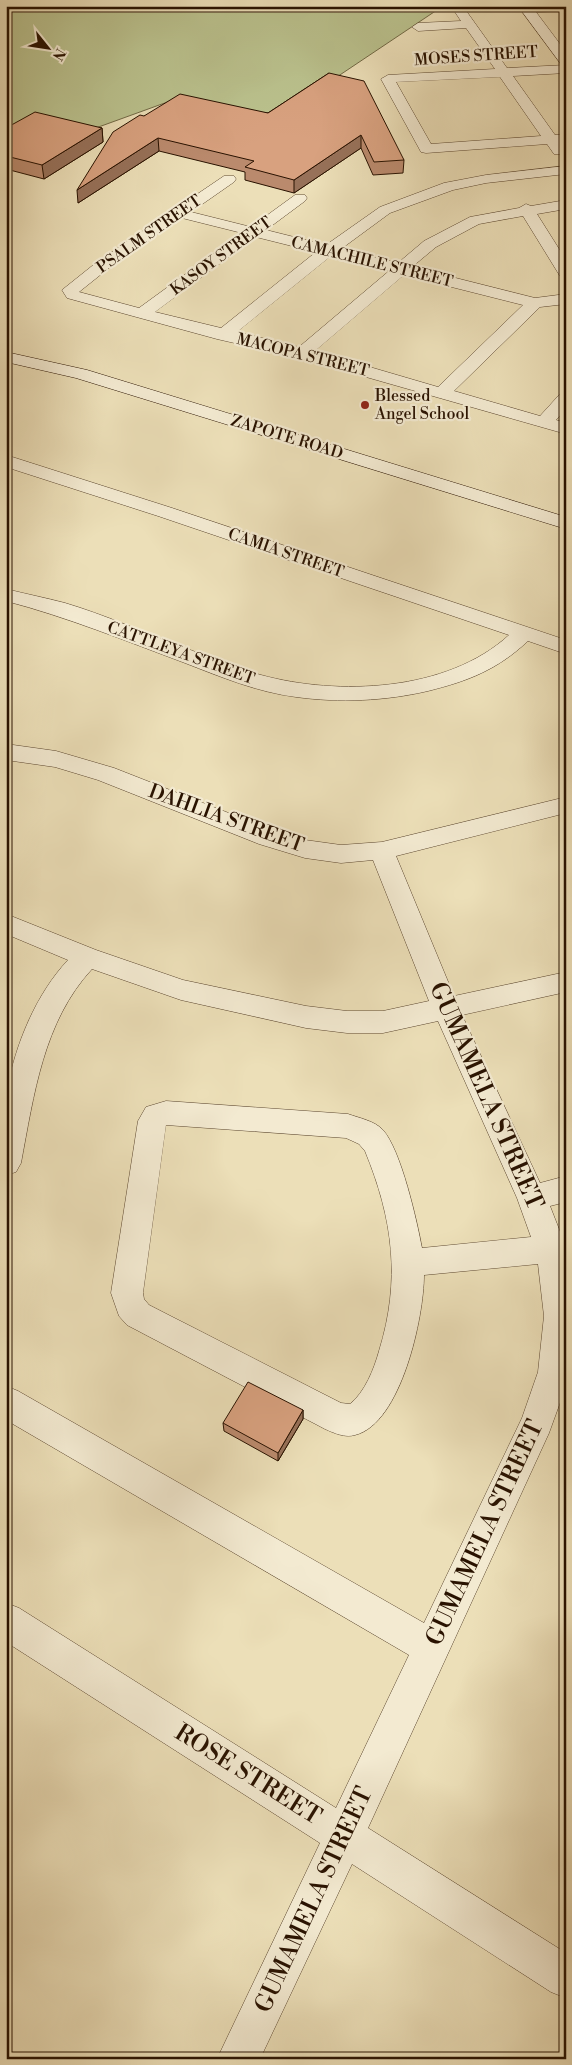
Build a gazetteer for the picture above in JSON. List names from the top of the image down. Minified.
{"streets":{"street":["MOSES STREET","PSALM STREET","KASOY STREET","CAMACHILE STREET","MACOPA STREET","ZAPOTE ROAD","CAMIA STREET","CATTLEYA STREET","DAHLIA STREET","GUMAMELA STREET","ROSE STREET"]},"crossings":[["PSALM STREET","CAMACHILE STREET"],["PSALM STREET","MACOPA STREET"],["KASOY STREET","CAMACHILE STREET"],["KASOY STREET","MACOPA STREET"],["CAMIA STREET","CATTLEYA STREET"],["DAHLIA STREET","GUMAMELA STREET"],["GUMAMELA STREET","ROSE STREET"]],"places":["Blessed Angel School"],"north":"bottom right"}
